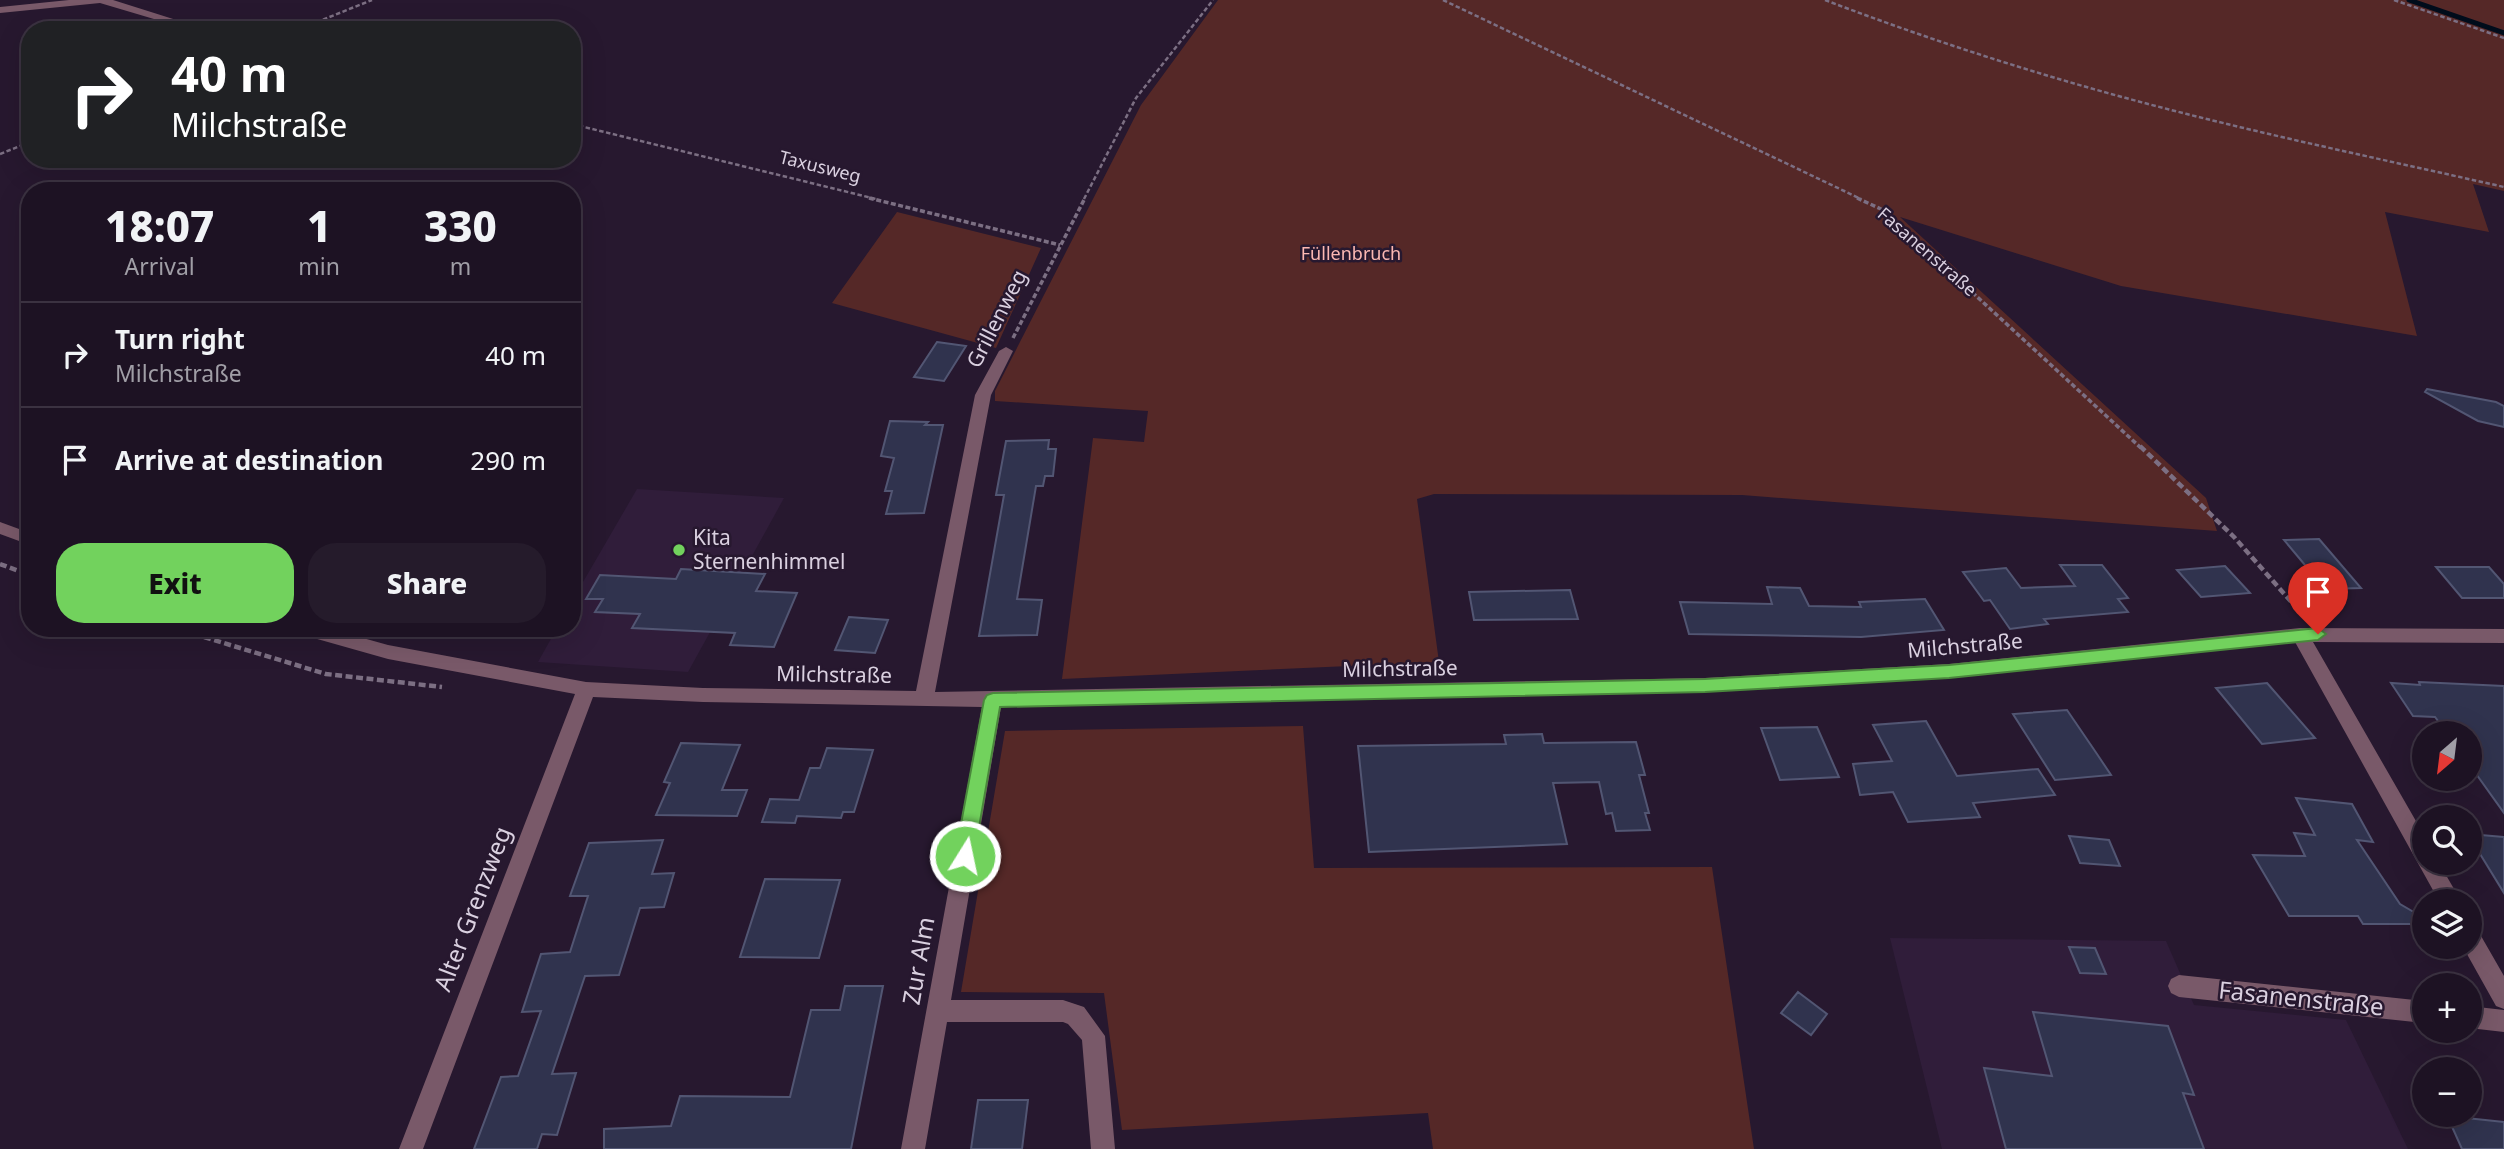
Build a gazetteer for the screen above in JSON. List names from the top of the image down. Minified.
{"streets":{"street":["Fasanenstraße","Grillenweg","Milchstraße","Alter Grenzweg","Zur Alm"],"path":["Taxusweg"]},"crossings":[["Taxusweg","Grillenweg"],["Fasanenstraße","Milchstraße"],["Grillenweg","Milchstraße"],["Milchstraße","Alter Grenzweg"],["Milchstraße","Zur Alm"]],"parks":["Füllenbruch"],"places":["Kita Sternenhimmel"],"north":"bottom left","page":{"turn":["40 m","Milchstraße"],"eta":["18:07","Arrival","1","min","330","m"],"list":[{"name":"Turn right","note":"Milchstraße","value":"40 m"},{"name":"Arrive at destination","value":"290 m"}],"buttons":["Exit","Share"],"map_buttons":["+","−"]}}
